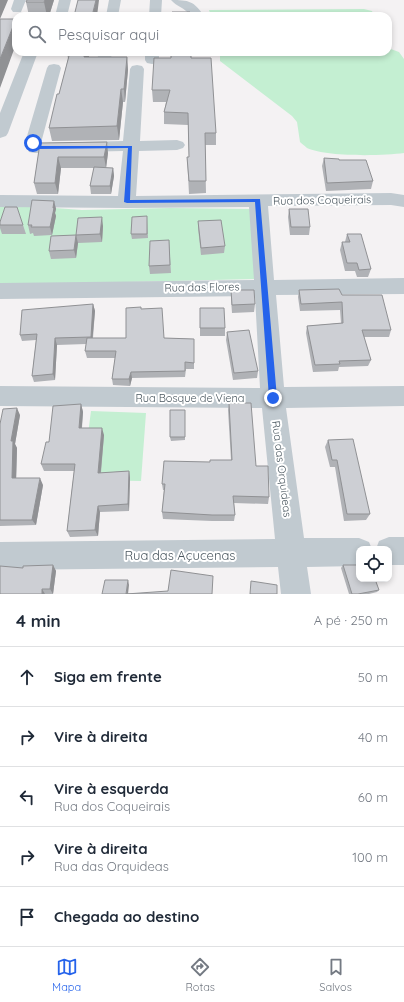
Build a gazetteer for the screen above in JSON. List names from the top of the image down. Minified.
{"streets":{"street":["Rua dos Coqueirais","Rua das Flores","Rua Bosque de Viena","Rua das Orquideas","Rua das Açucenas"]},"crossings":[["Rua dos Coqueirais","Rua das Orquideas"],["Rua das Flores","Rua das Orquideas"],["Rua Bosque de Viena","Rua das Orquideas"],["Rua das Orquideas","Rua das Açucenas"]],"page":{"search":"Pesquisar aqui","heading":["4 min","A pé · 250 m"],"list":[["Siga em frente","50 m"],["Vire à direita","40 m"],["Vire à esquerda","Rua dos Coqueirais","60 m"],["Vire à direita","Rua das Orquideas","100 m"],"Chegada ao destino"],"nav":["Mapa","Rotas","Salvos"]}}
